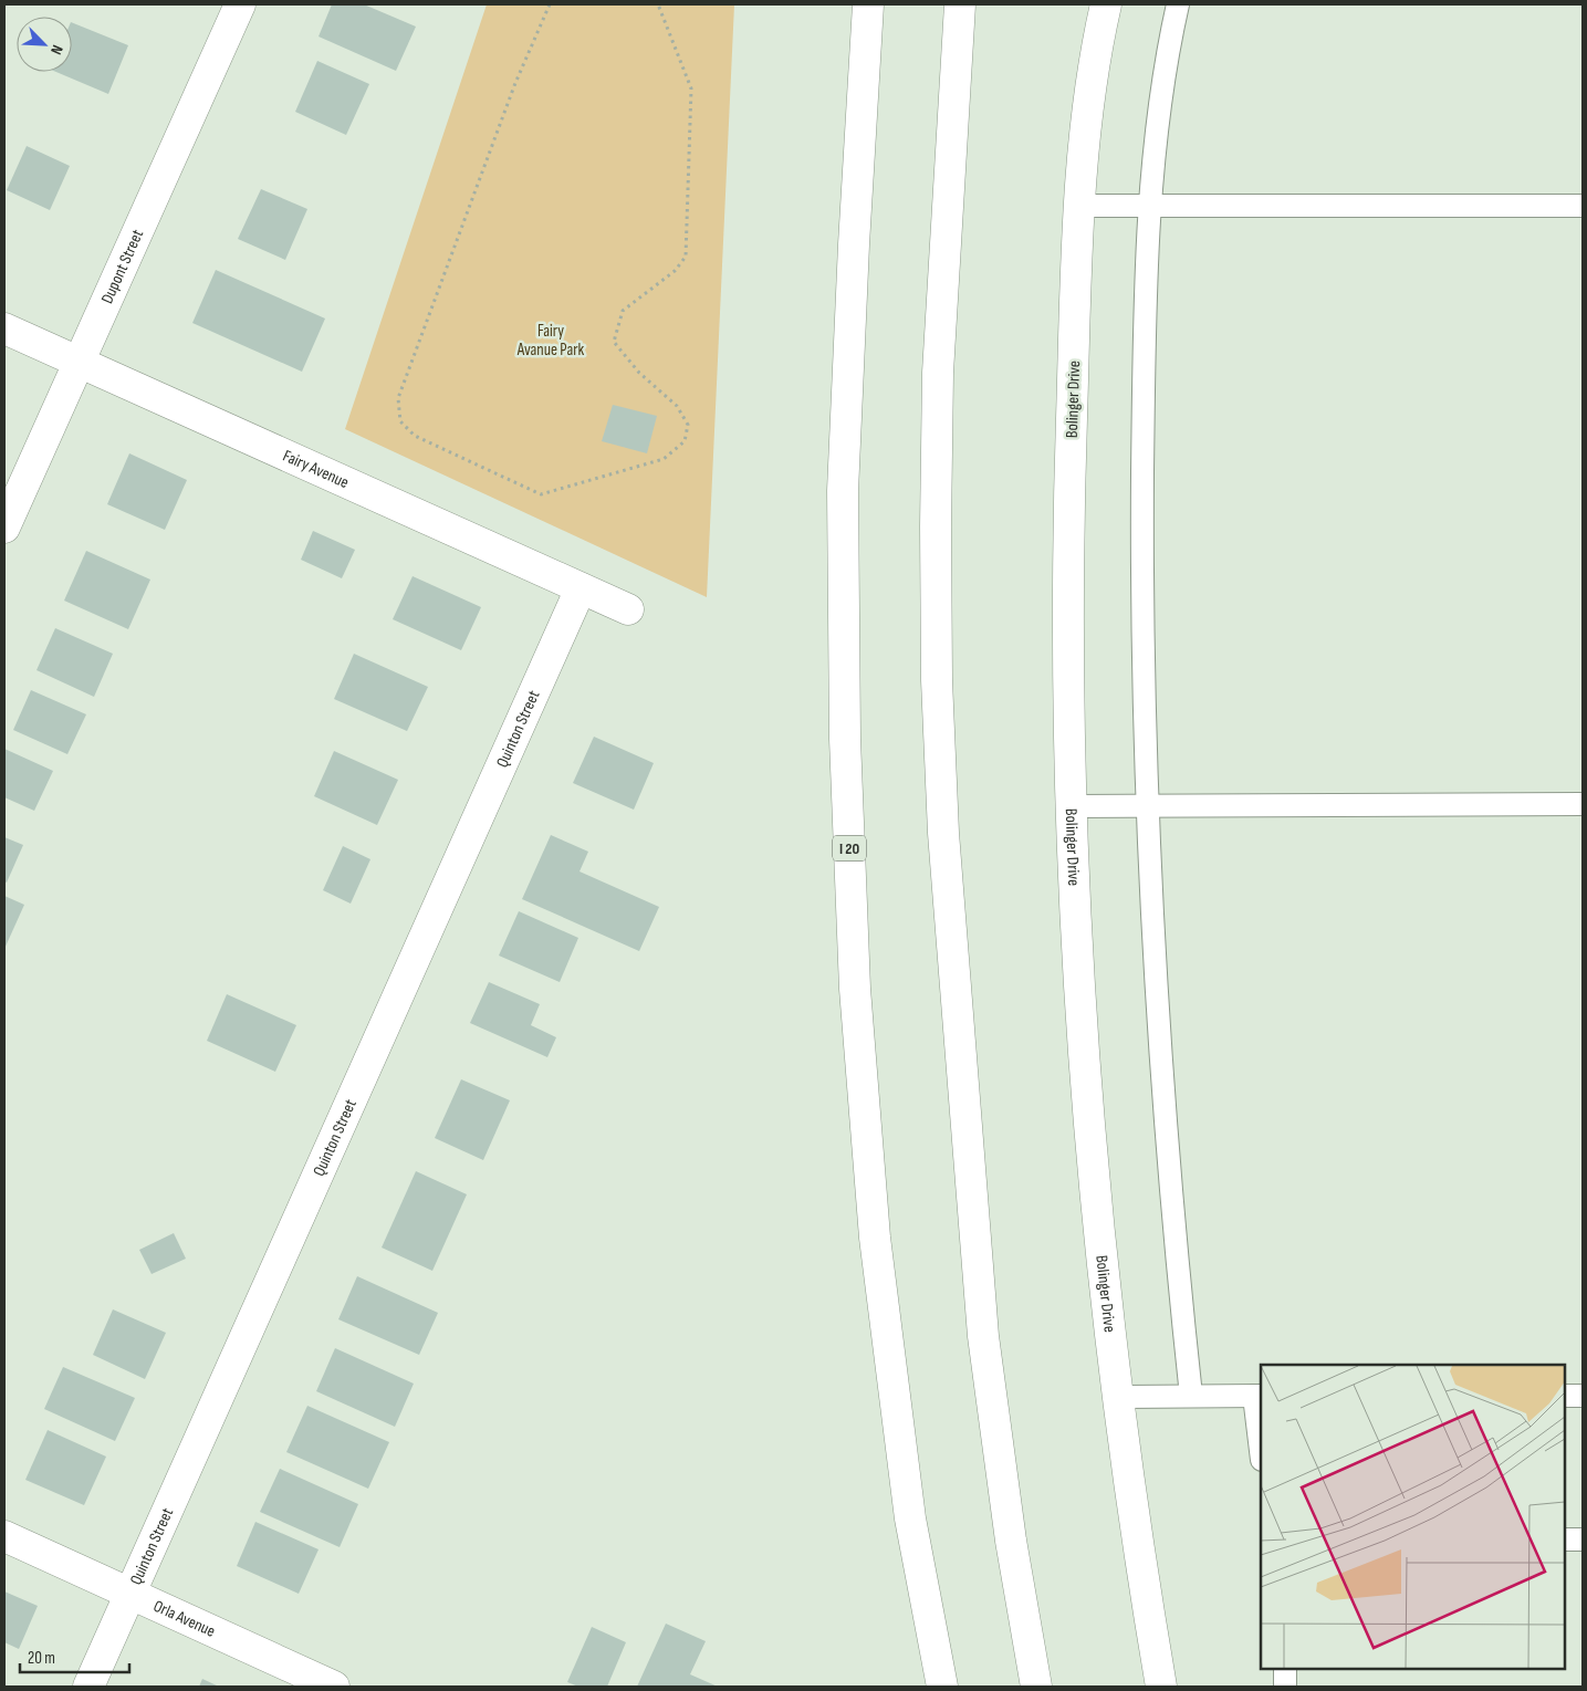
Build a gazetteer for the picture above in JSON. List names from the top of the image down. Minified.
{"streets":{"main road":["Dupont Street","Bolinger Drive","Fairy Avenue","Quinton Street","I 20","Orla Avenue"]},"crossings":[["Dupont Street","Fairy Avenue"],["Fairy Avenue","Quinton Street"],["Quinton Street","Orla Avenue"]],"parks":["Fairy Avanue Park"],"scale_bar":"20 m","north":"bottom right"}
